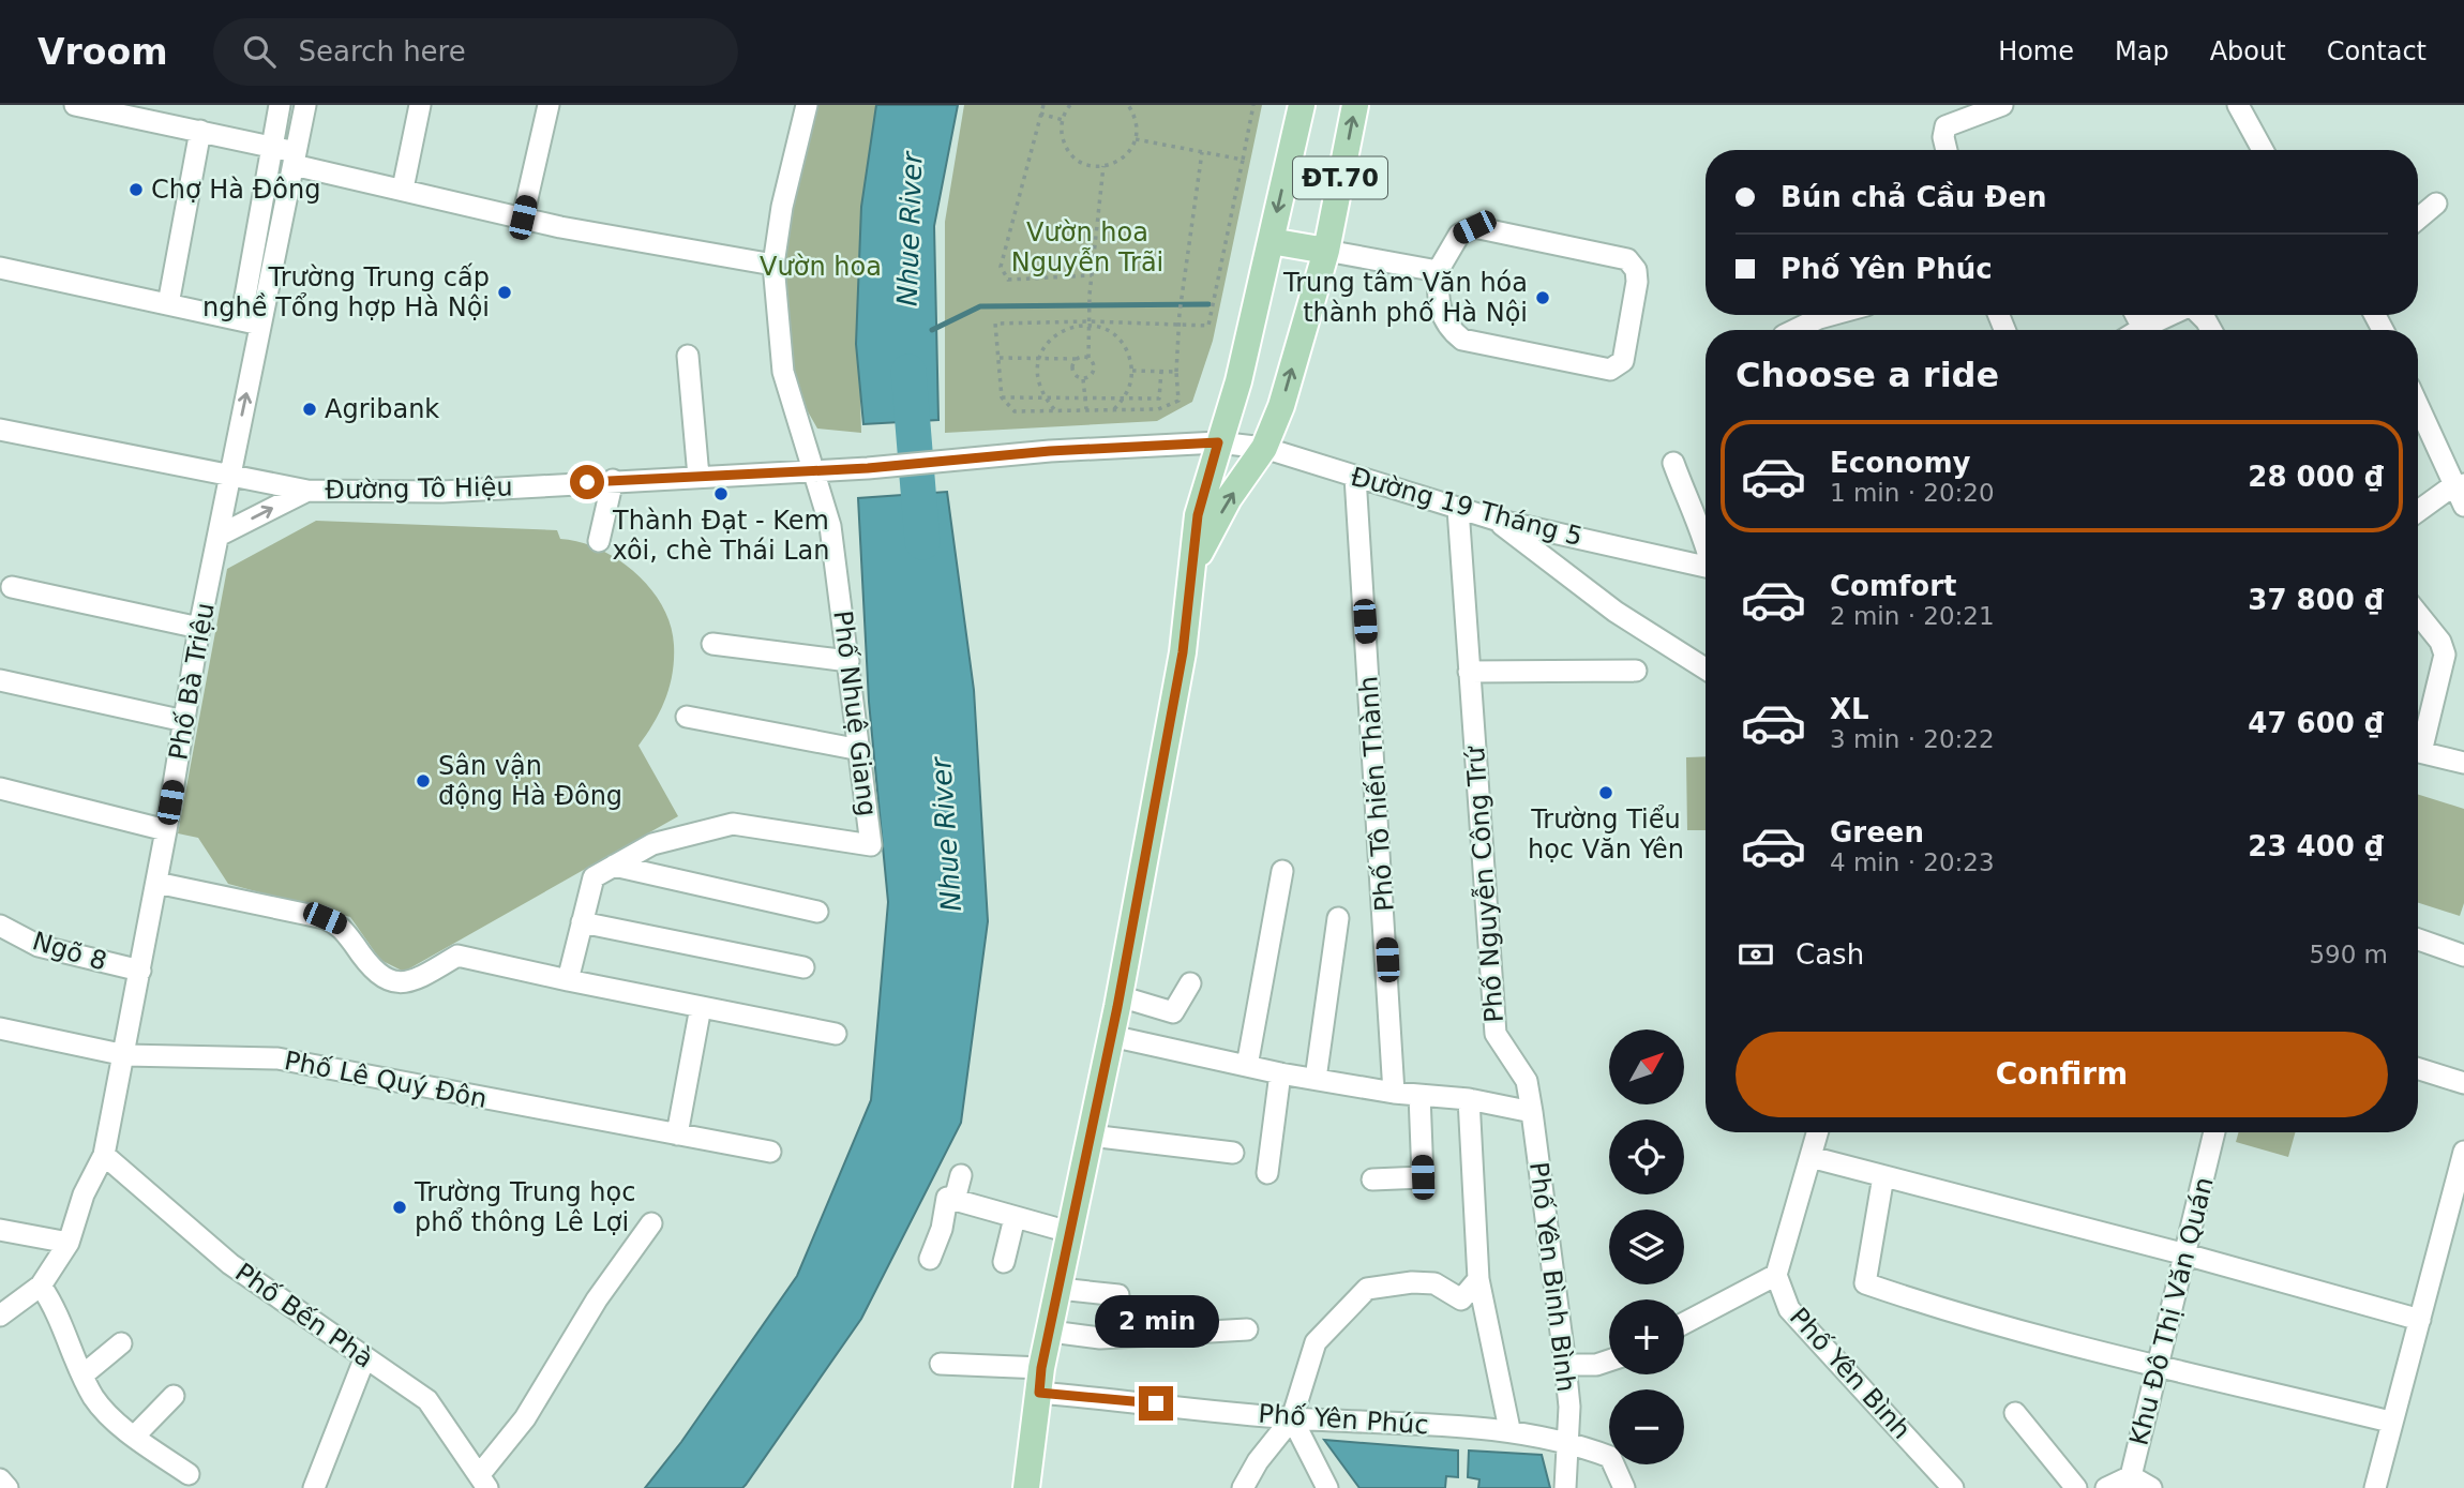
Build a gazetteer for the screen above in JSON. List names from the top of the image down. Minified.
{"streets":{"main road":["ĐT.70"],"street":["Đường Tô Hiệu","Đường 19 Tháng 5","Phố Bà Triệu","Phố Nhuệ Giang","Phố Tô hiến Thành","Phố Nguyễn Công Trứ","Ngõ 8","Phố Lê Quý Đôn","Phố Yên Bình Bình","Khu Đô Thị Văn Quán","Phố Bến Phà","Phố Yên Bình","Phố Yên Phúc"]},"crossings":[["ĐT.70","Đường Tô Hiệu"],["ĐT.70","Đường 19 Tháng 5"],["ĐT.70","Phố Yên Phúc"],["Đường Tô Hiệu","Đường 19 Tháng 5"],["Đường Tô Hiệu","Phố Bà Triệu"],["Đường Tô Hiệu","Phố Nhuệ Giang"],["Đường 19 Tháng 5","Phố Tô hiến Thành"],["Đường 19 Tháng 5","Phố Nguyễn Công Trứ"],["Phố Bà Triệu","Ngõ 8"],["Phố Bà Triệu","Phố Lê Quý Đôn"],["Phố Bà Triệu","Phố Bến Phà"],["Phố Nguyễn Công Trứ","Phố Yên Bình Bình"],["Phố Yên Bình Bình","Phố Yên Phúc"]],"water":["Nhue River"],"parks":["Vườn hoa Nguyễn Trãi","Vườn hoa"],"places":["Chợ Hà Đông","Trường Trung cấp nghề Tổng hợp Hà Nội","Trung tâm Văn hóa thành phố Hà Nội","Agribank","Thành Đạt - Kem xôi, chè Thái Lan","Sân vận động Hà Đông","Trường Tiểu học Văn Yên","Trường Trung học phổ thông Lê Lợi"],"north":"top right","page":{"header":"Vroom","search":"Search here","nav":["Home","Map","About","Contact"],"banner":["Bún chả Cầu Đen","Phố Yên Phúc"],"heading":"Choose a ride","list":[{"name":"Economy","note":"1 min · 20:20","value":"28 000 ₫"},{"name":"Comfort","note":"2 min · 20:21","value":"37 800 ₫"},{"name":"XL","note":"3 min · 20:22","value":"47 600 ₫"},{"name":"Green","note":"4 min · 20:23","value":"23 400 ₫"}],"pay":["Cash","590 m"],"buttons":"Confirm","map_buttons":["+","−"],"bubble":"2 min"}}
